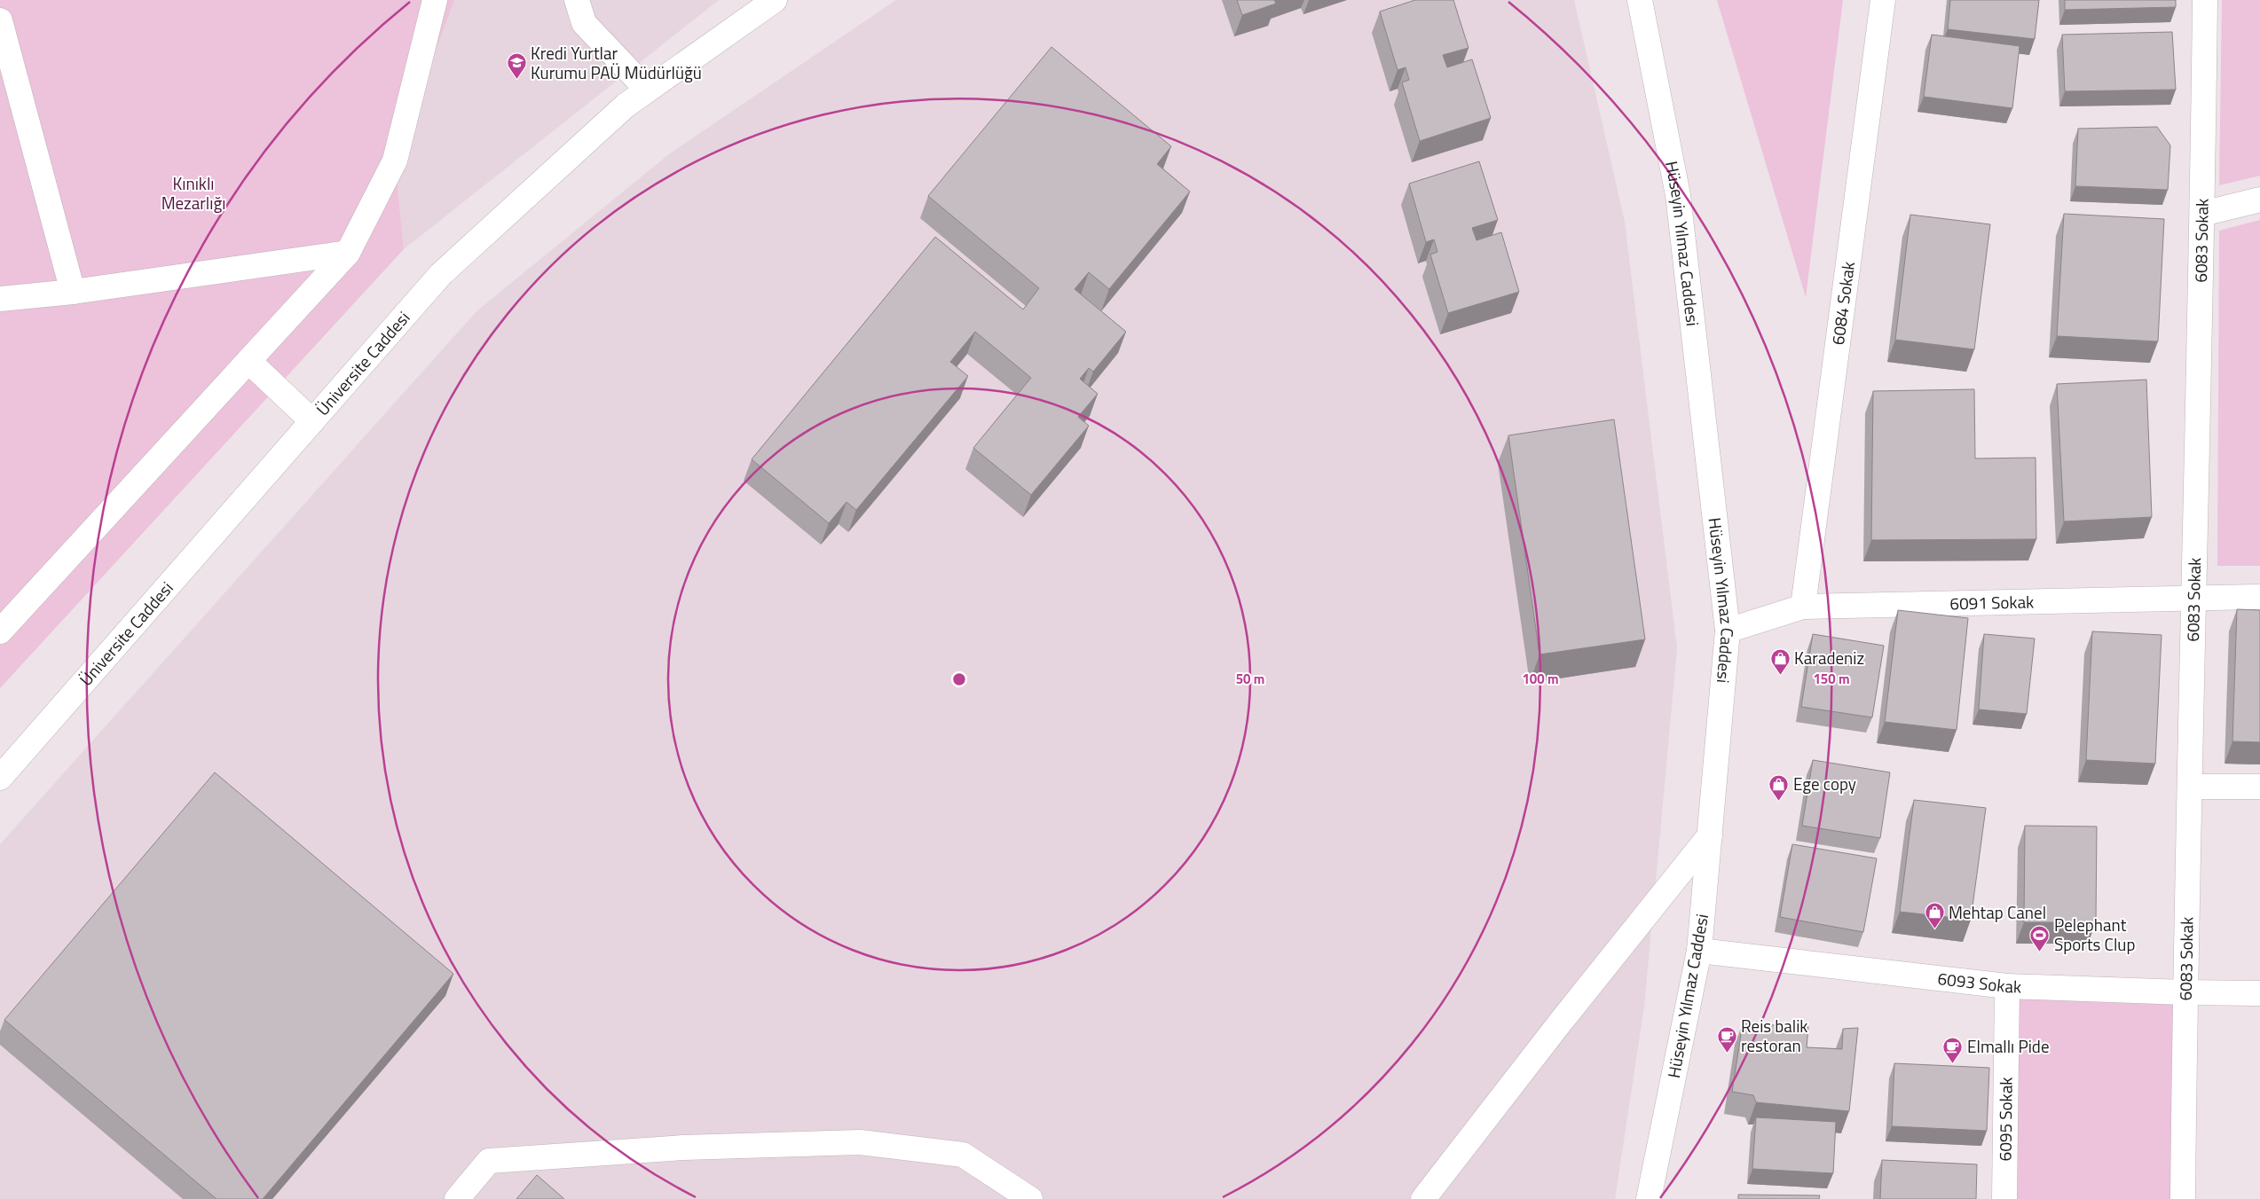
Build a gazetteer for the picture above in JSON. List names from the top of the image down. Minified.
{"streets":{"street":["6083 Sokak","Hüseyin Yılmaz Caddesi","6084 Sokak","Üniversite Caddesi","6091 Sokak","6093 Sokak","6095 Sokak"]},"crossings":[["6083 Sokak","6091 Sokak"],["6083 Sokak","6093 Sokak"],["Hüseyin Yılmaz Caddesi","6091 Sokak"],["Hüseyin Yılmaz Caddesi","6093 Sokak"],["6084 Sokak","6091 Sokak"],["6093 Sokak","6095 Sokak"]],"parks":["Kınıklı Mezarlığı"],"places":{"school or university":["Kredi Yurtlar Kurumu PAÜ Müdürlüğü"],"shop":["Karadeniz","Ege copy","Mehtap Canel"],"sports":["Pelephant Sports Clup"],"cafe":["Reis balik restoran","Elmallı Pide"]},"rings":["50 m","100 m","150 m"]}
